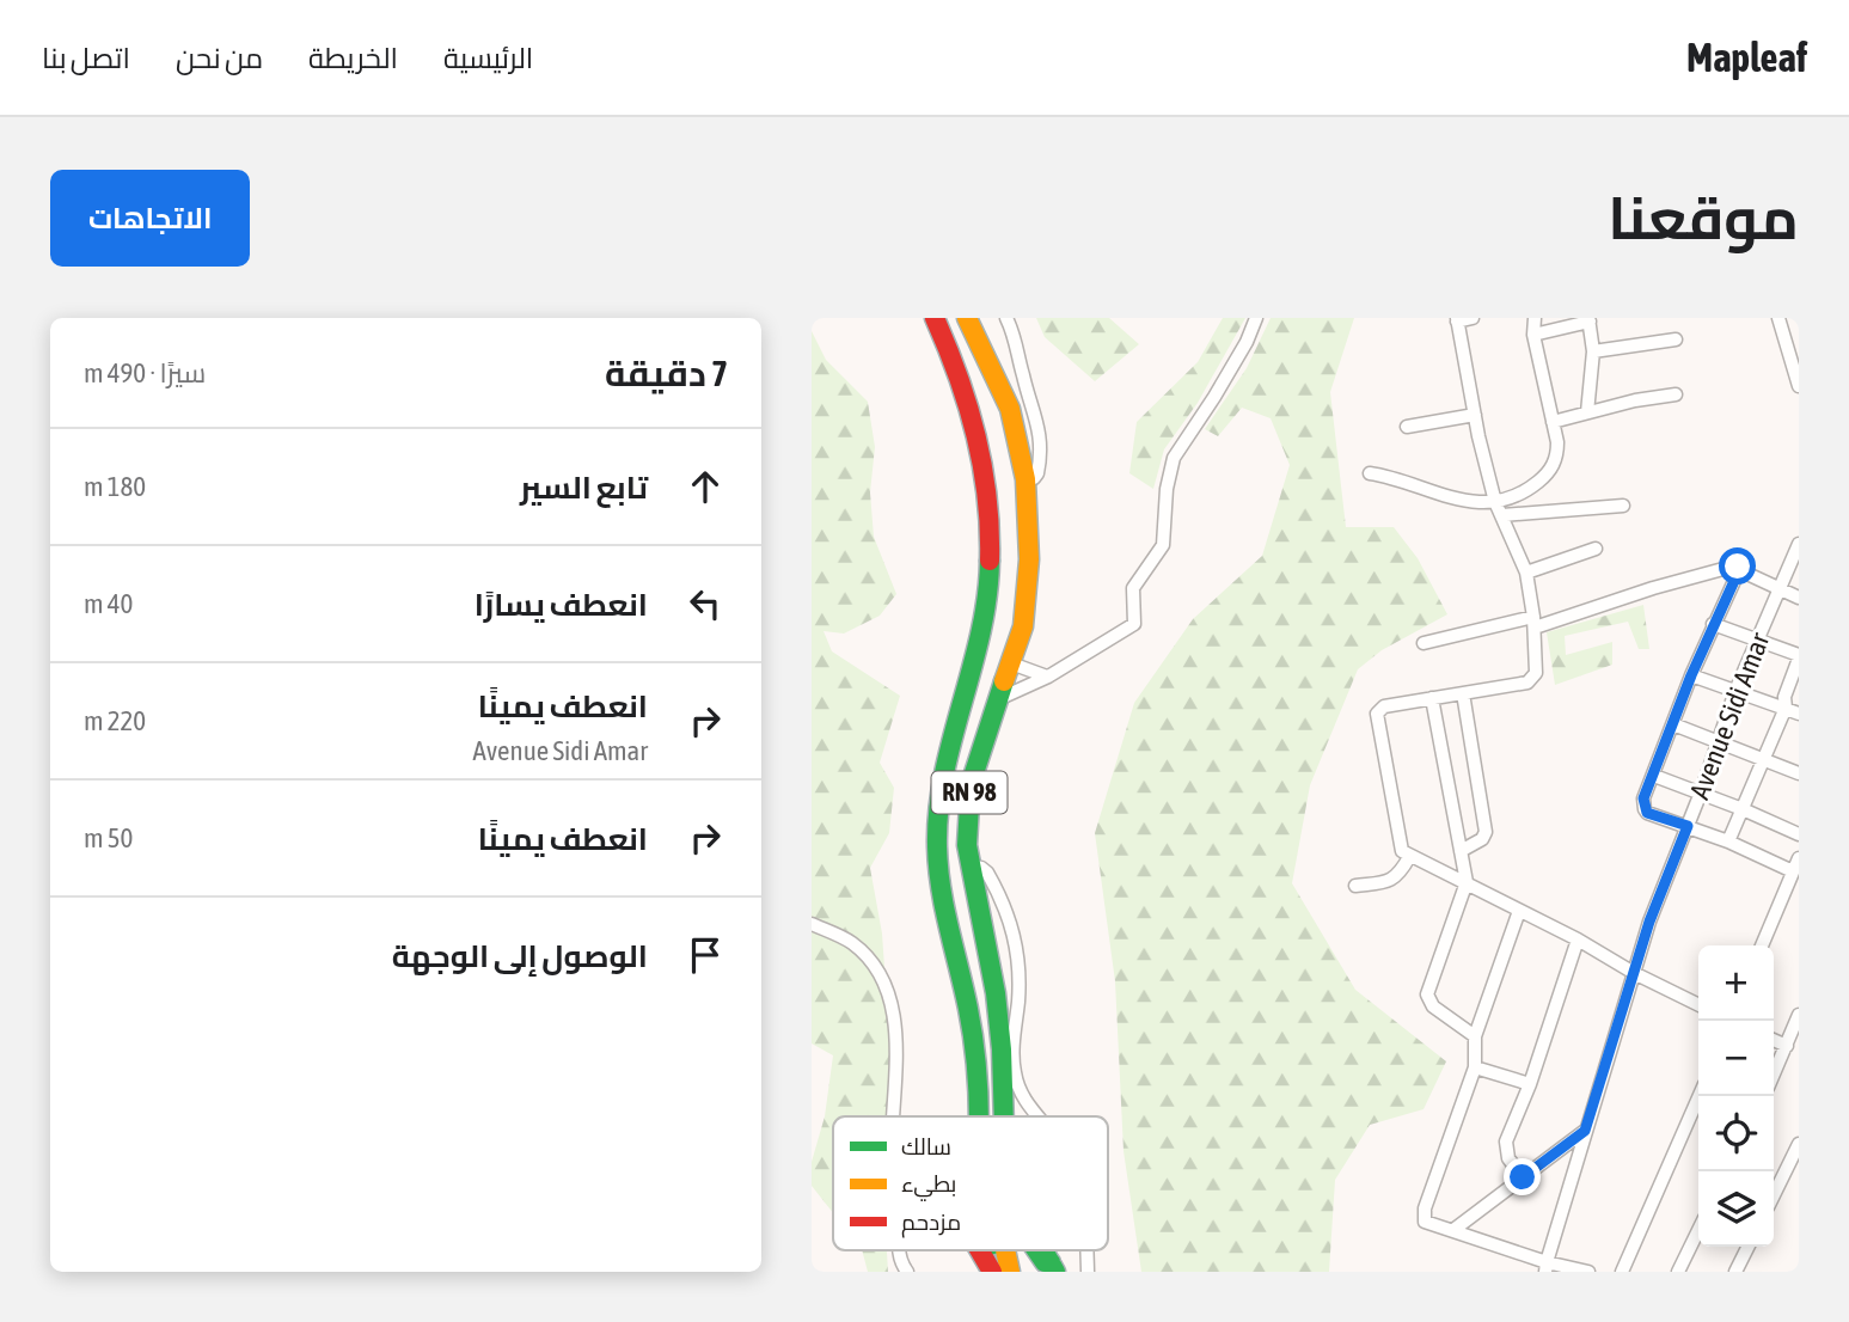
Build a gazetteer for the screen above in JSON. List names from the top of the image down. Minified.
{"streets":{"main road":["RN 98"],"street":["Avenue Sidi Amar"]},"legend":["سالك","بطيء","مزدحم"],"page":{"header":"Mapleaf","nav":["الرئيسية","الخريطة","من نحن","اتصل بنا"],"title":"موقعنا","buttons":"الاتجاهات","heading":["7 دقيقة","سيرًا · 490 m"],"list":[["تابع السير","180 m"],["انعطف يسارًا","40 m"],["انعطف يمينًا","Avenue Sidi Amar","220 m"],["انعطف يمينًا","50 m"],"الوصول إلى الوجهة"],"map_buttons":["+","−"]}}
